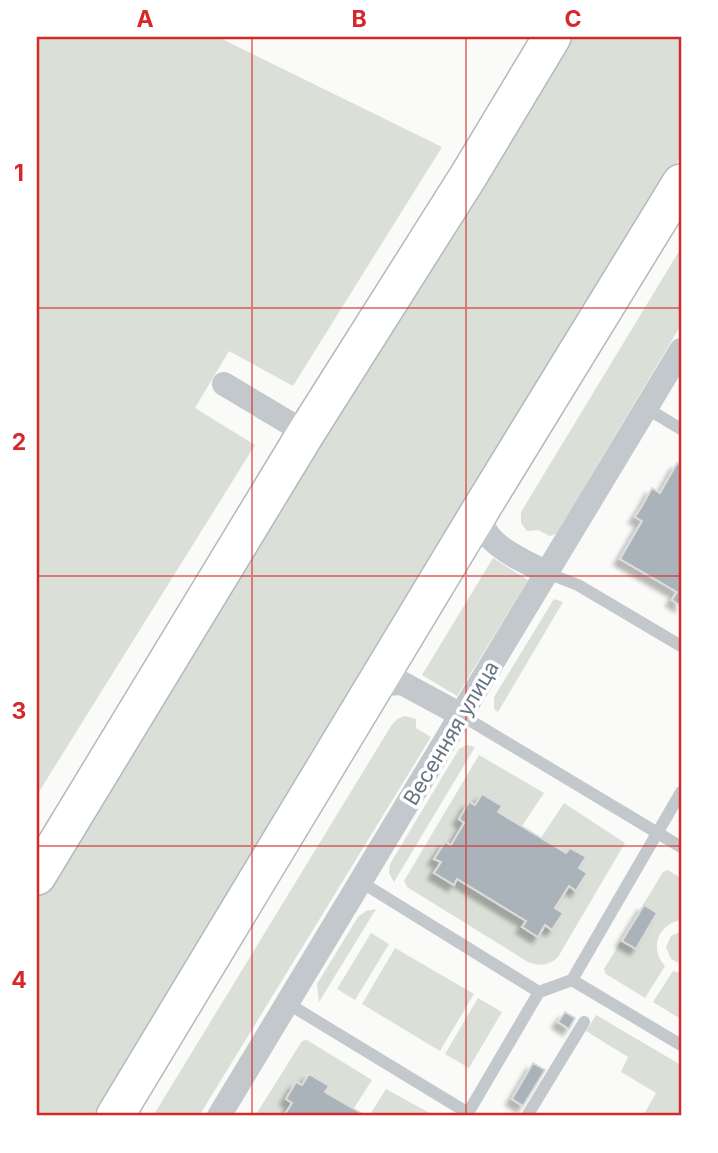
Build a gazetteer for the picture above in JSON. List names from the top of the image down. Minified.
{"streets":{"street":["Весенняя улица"]},"grid":{"columns":["A","B","C"],"rows":["1","2","3","4"]}}
